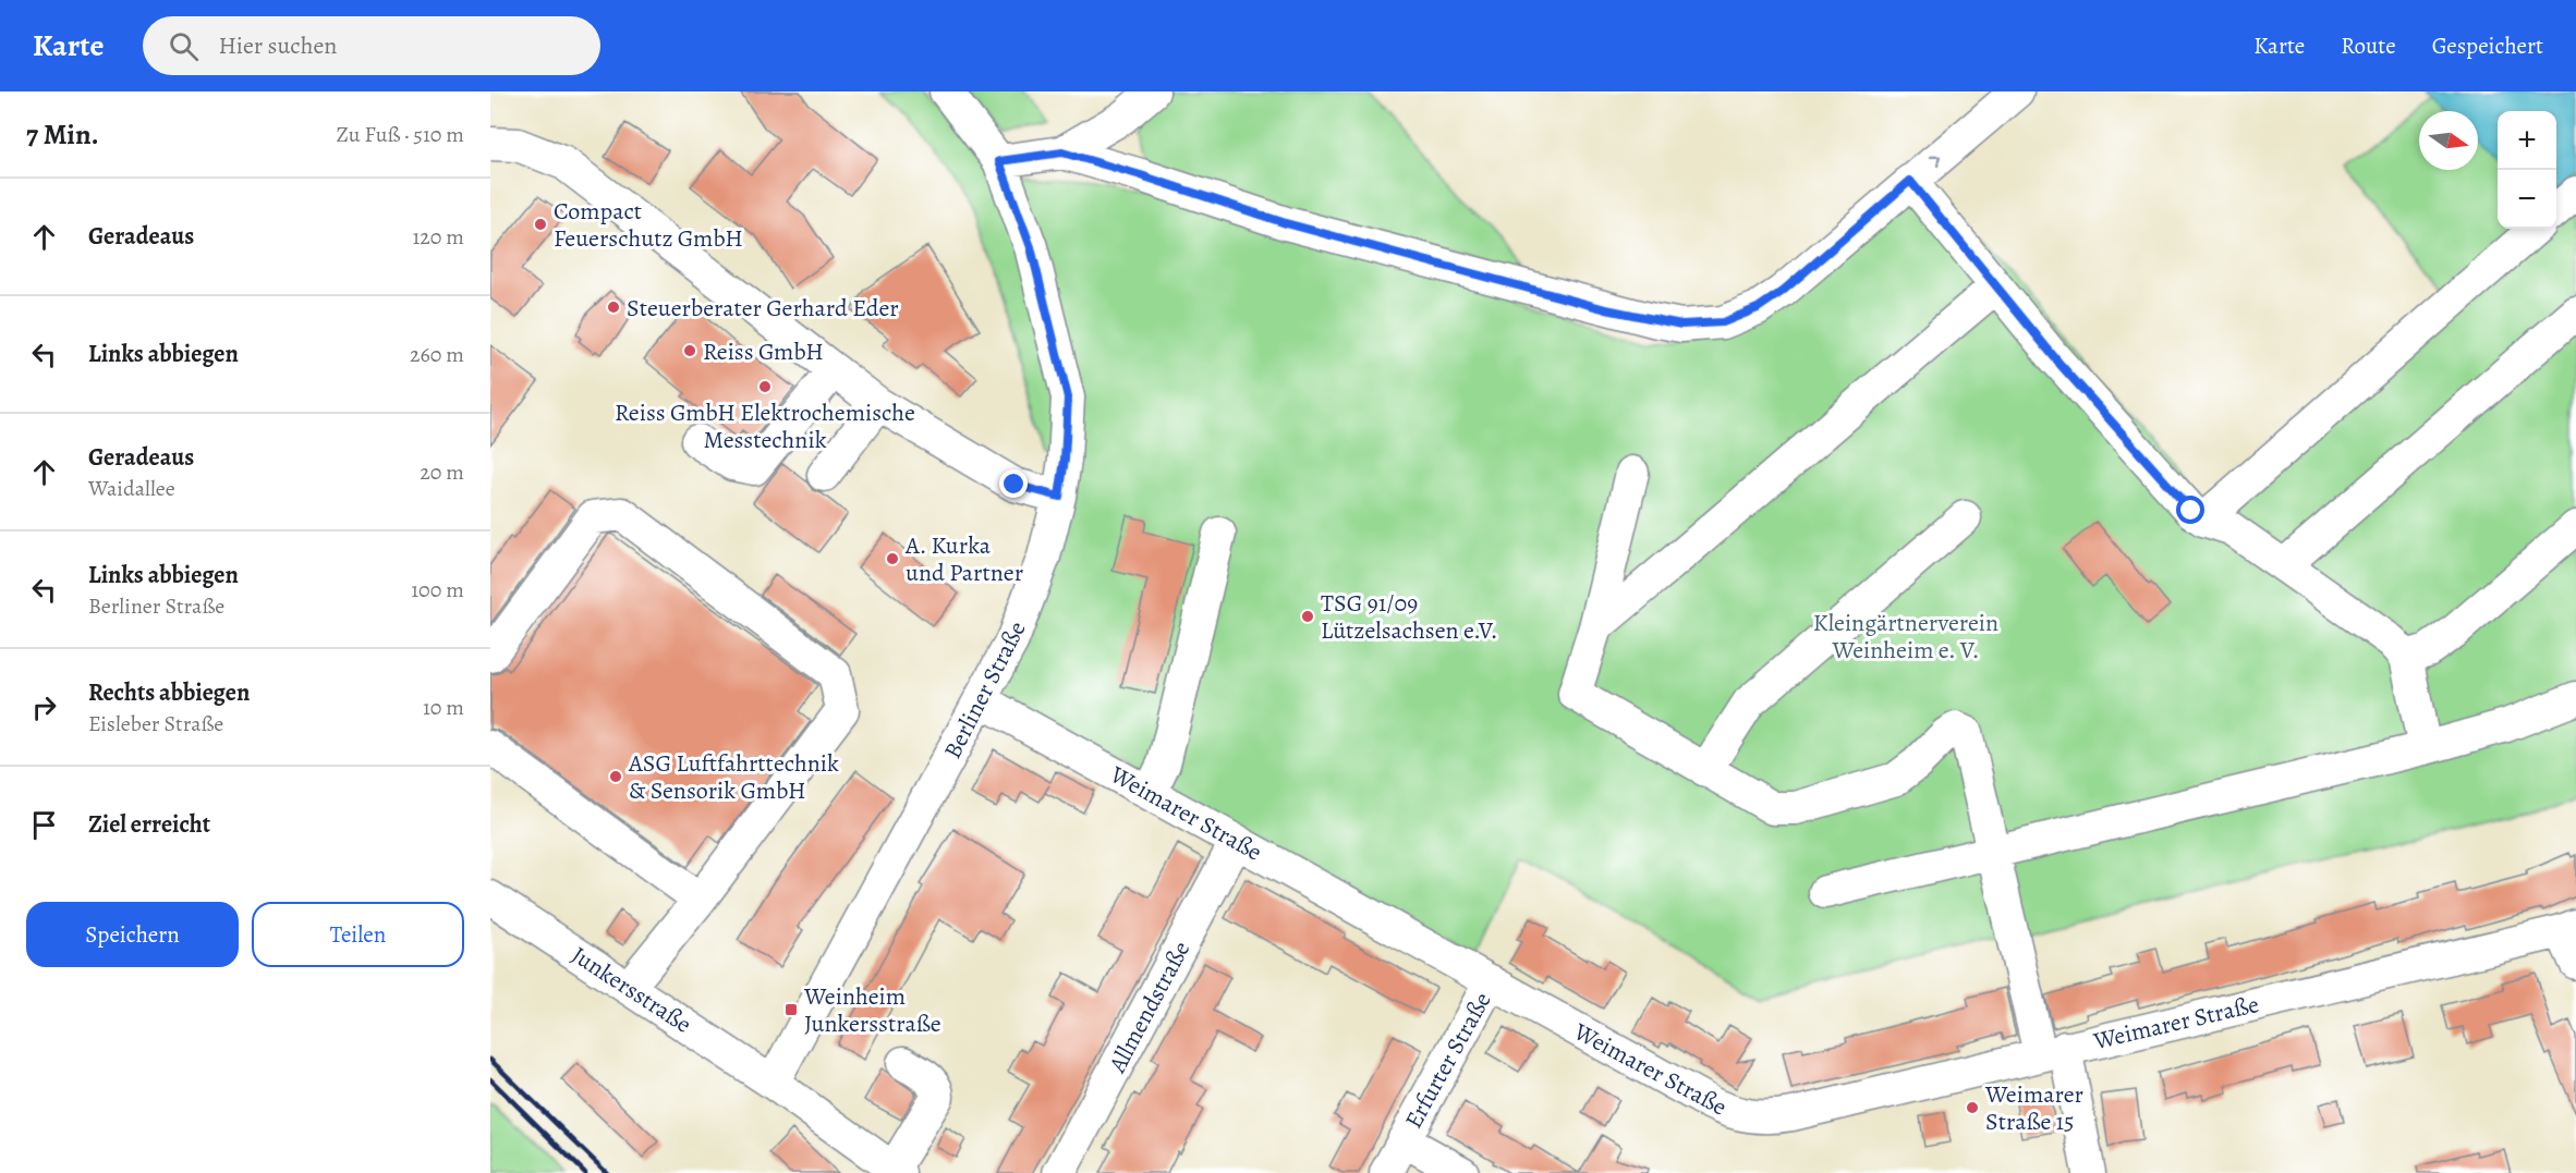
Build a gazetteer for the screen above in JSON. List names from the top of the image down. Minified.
{"streets":{"street":["Berliner Straße","Weimarer Straße","Junkersstraße","Allmendstraße","Erfurter Straße"]},"crossings":[["Berliner Straße","Weimarer Straße"],["Berliner Straße","Junkersstraße"],["Weimarer Straße","Allmendstraße"],["Weimarer Straße","Erfurter Straße"]],"parks":["Kleingärtnerverein Weinheim e. V."],"places":{"other":["Compact Feuerschutz GmbH","Steuerberater Gerhard Eder","Reiss GmbH","Reiss GmbH Elektrochemische Messtechnik","A. Kurka und Partner","TSG 91/09 Lützelsachsen e.V.","ASG Luftfahrttechnik & Sensorik GmbH","Weimarer Straße 15"],"transit":["Weinheim Junkersstraße"]},"north":"right","page":{"header":"Karte","search":"Hier suchen","nav":["Karte","Route","Gespeichert"],"heading":["7 Min.","Zu Fuß · 510 m"],"map_buttons":["+","−"],"list":[["Geradeaus","120 m"],["Links abbiegen","260 m"],["Geradeaus","Waidallee","20 m"],["Links abbiegen","Berliner Straße","100 m"],["Rechts abbiegen","Eisleber Straße","10 m"],"Ziel erreicht"],"buttons":["Speichern","Teilen"]}}
